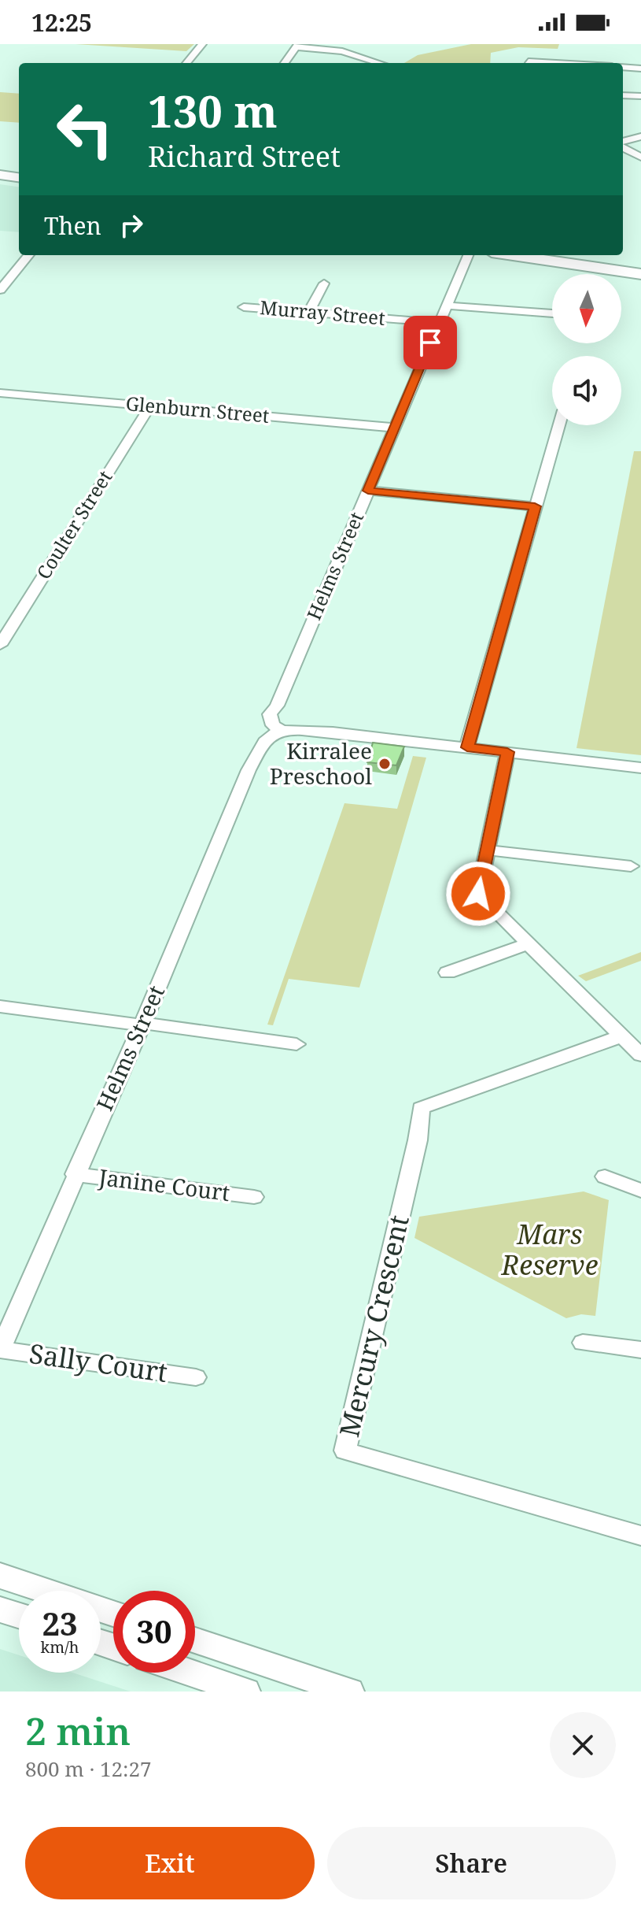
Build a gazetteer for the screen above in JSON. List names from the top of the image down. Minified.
{"streets":{"street":["Murray Street","Glenburn Street","Coulter Street","Helms Street","Janine Court","Mercury Crescent","Sally Court"]},"crossings":[["Murray Street","Helms Street"],["Glenburn Street","Coulter Street"],["Glenburn Street","Helms Street"],["Helms Street","Janine Court"],["Helms Street","Sally Court"]],"parks":["Mars Reserve"],"places":["Kirralee Preschool"],"north":"bottom","page":{"status":"12:25","turn":["130 m","Richard Street"],"then":"Then","speed":"23 km/h","limit":"30","heading":["2 min","800 m · 12:27"],"buttons":["Exit","Share"]}}
